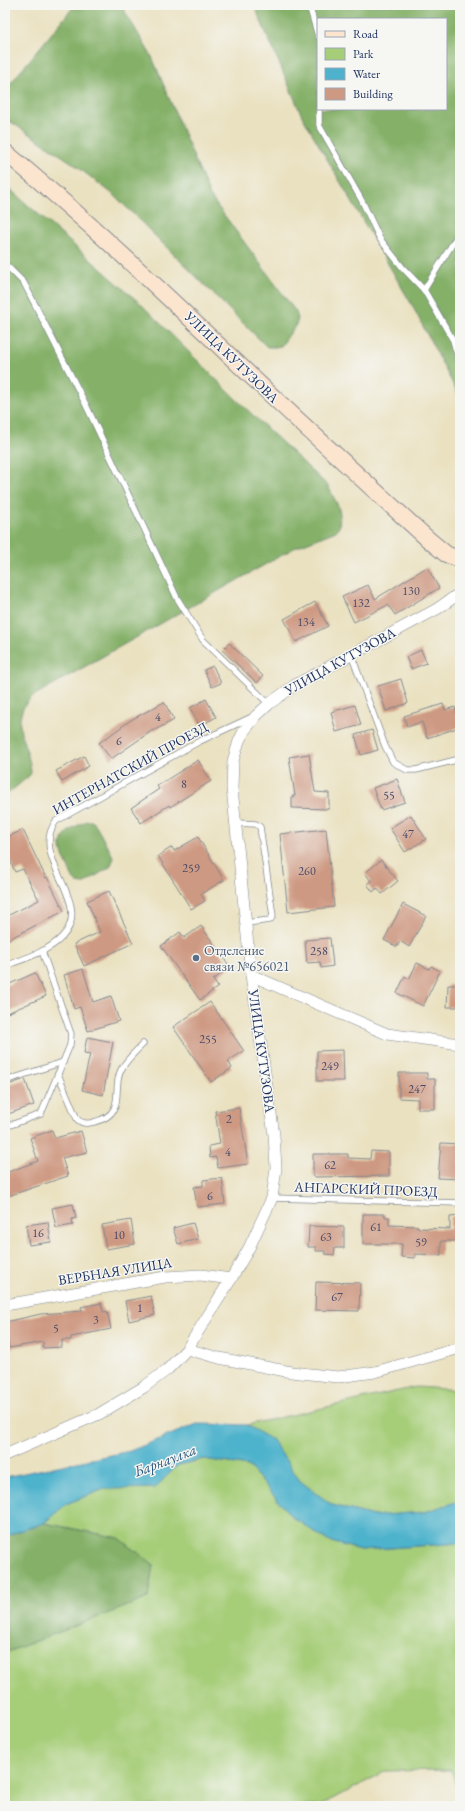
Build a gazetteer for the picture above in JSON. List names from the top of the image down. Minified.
{"streets":{"main road":["УЛИЦА КУТУЗОВА"],"street":["ВЕРБНАЯ УЛИЦА"],"lane":["ИНТЕРНАТСКИЙ ПРОЕЗД","АНГАРСКИЙ ПРОЕЗД"]},"crossings":[["УЛИЦА КУТУЗОВА","ИНТЕРНАТСКИЙ ПРОЕЗД"],["УЛИЦА КУТУЗОВА","АНГАРСКИЙ ПРОЕЗД"],["УЛИЦА КУТУЗОВА","ВЕРБНАЯ УЛИЦА"]],"water":["Барнаулка"],"places":["Отделение связи №656021"],"house_numbers":["130","132","134","4","6","8","55","47","259","260","258","255","249","247","2","4","62","6","61","16","10","63","59","67","1","3","5"],"legend":["Road","Park","Water","Building"]}
